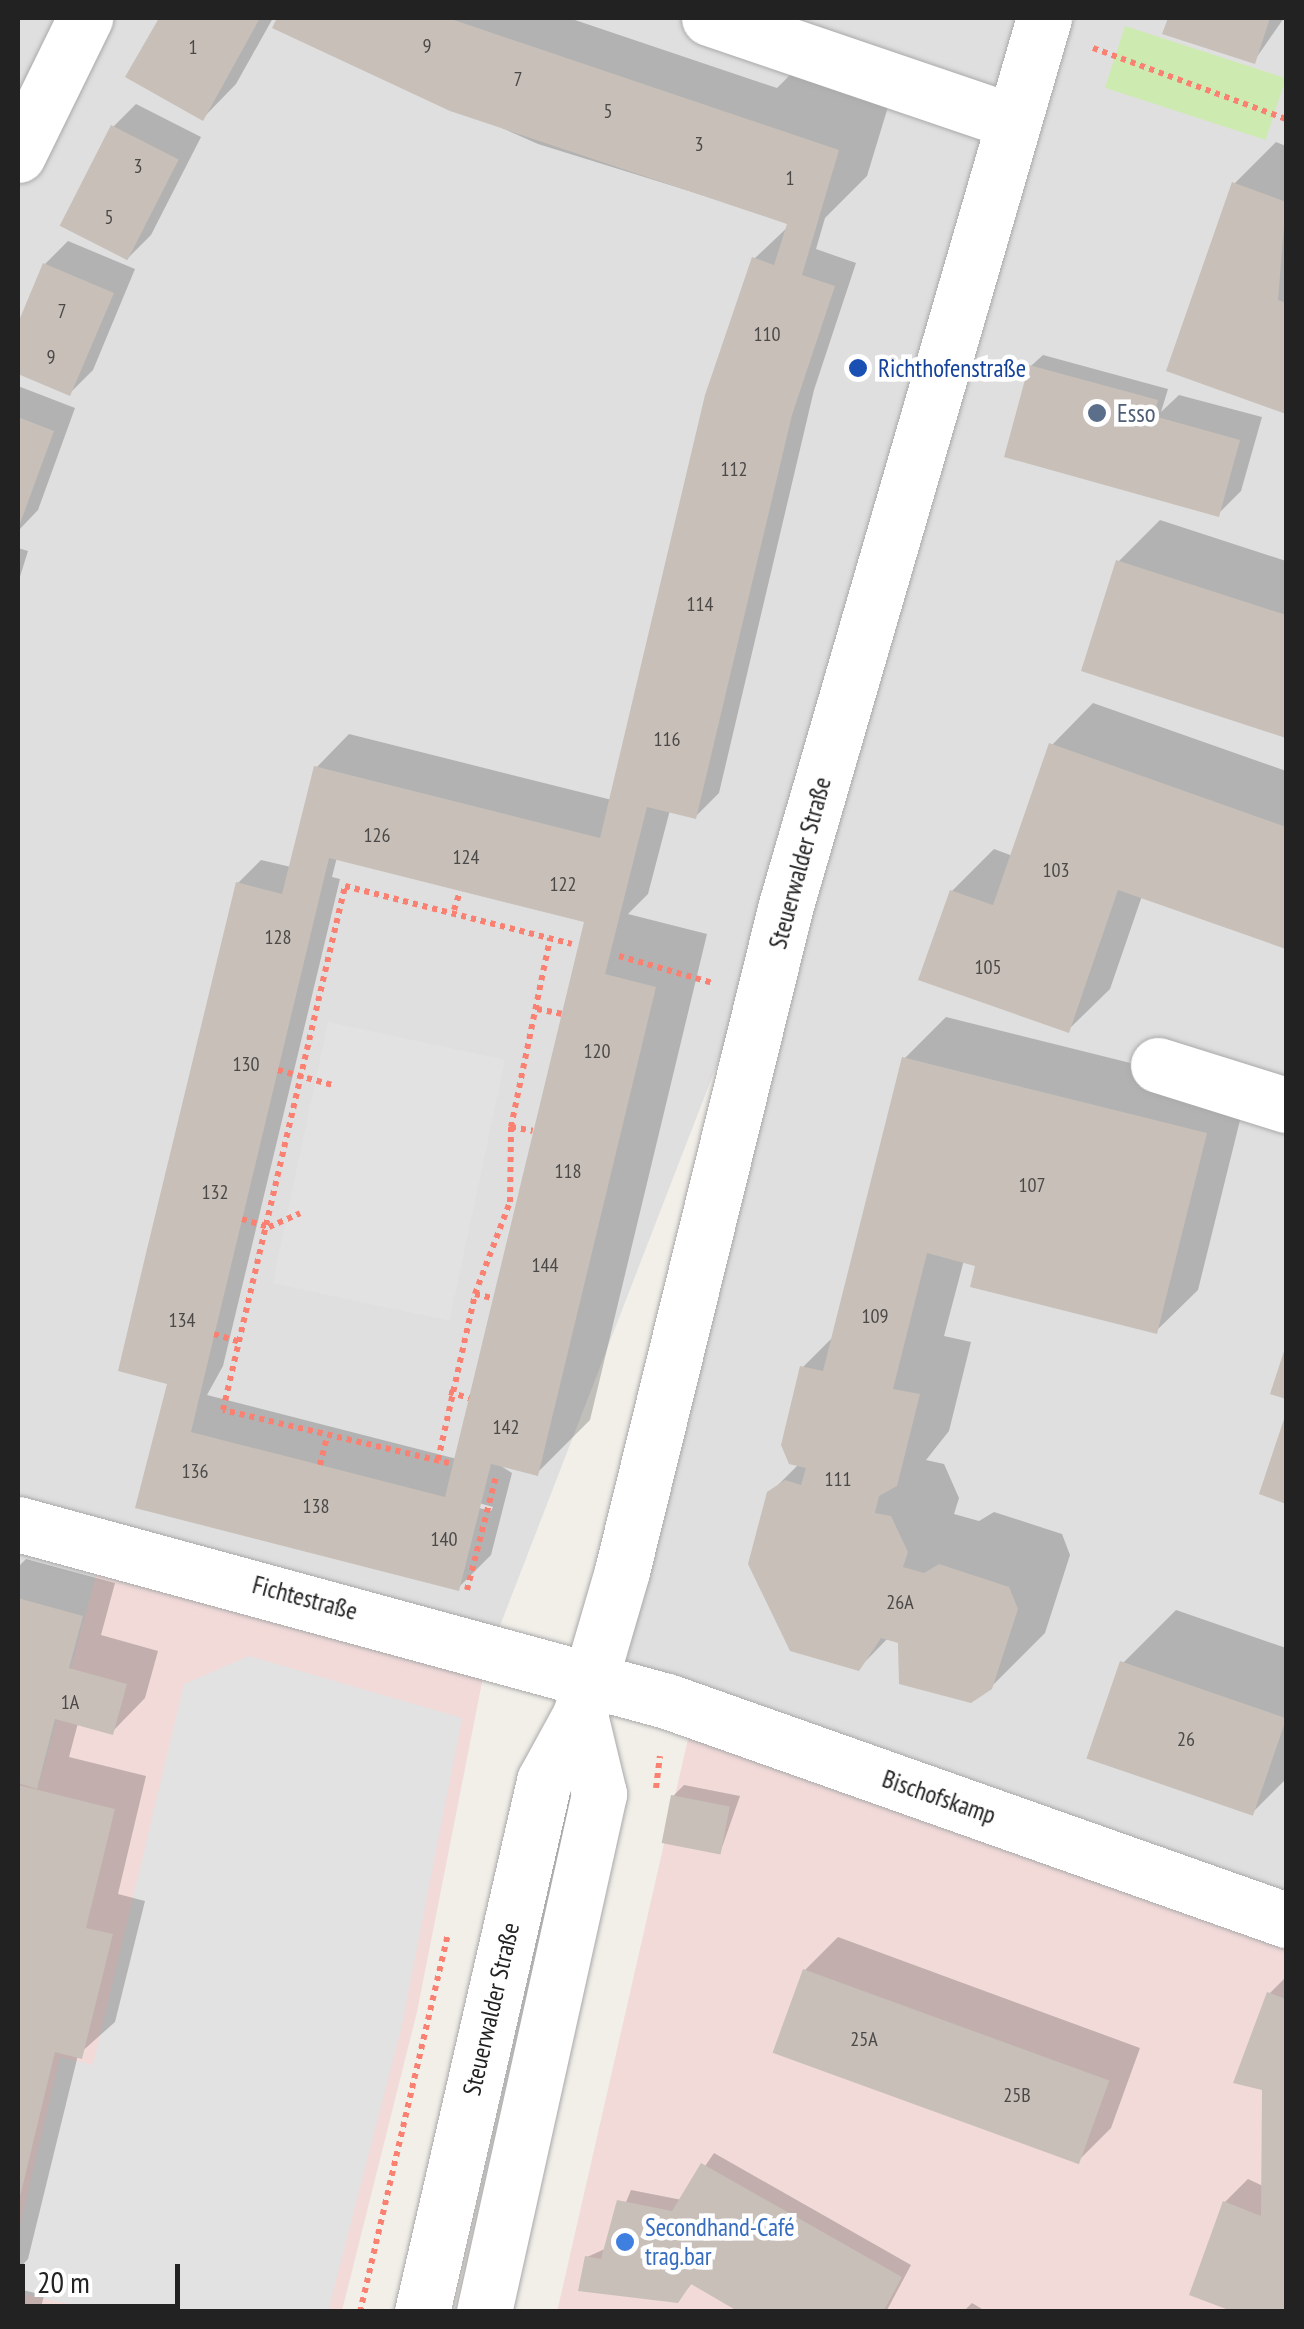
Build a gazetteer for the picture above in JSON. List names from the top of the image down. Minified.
{"streets":{"street":["Steuerwalder Straße","Fichtestraße","Bischofskamp"]},"crossings":[["Steuerwalder Straße","Fichtestraße"],["Steuerwalder Straße","Bischofskamp"],["Fichtestraße","Bischofskamp"]],"places":["Richthofenstraße","Esso","Secondhand-Café trag.bar"],"house_numbers":["9","1","7","5","3","3","1","5","7","110","9","112","114","116","126","124","103","122","128","105","120","130","118","107","132","144","109","134","142","136","111","138","140","26A","1A","26","25A","25B"],"scale_bar":"20 m"}
